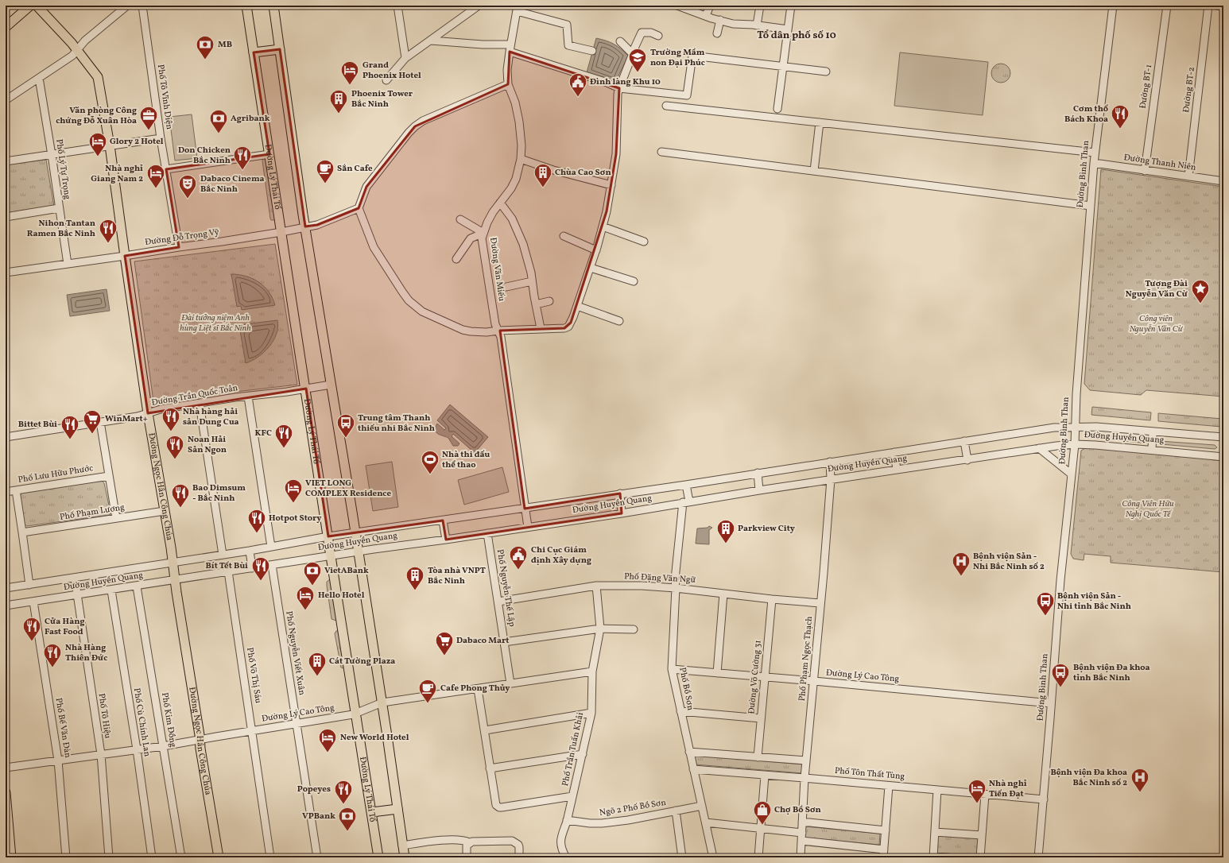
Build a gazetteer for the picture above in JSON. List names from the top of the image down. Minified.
{"streets":{"main road":["Đường Lý Thái Tổ","Đường Ngọc Hân Công Chúa"],"street":["Đường BT-1","Đường BT-2","Phố Tô Vĩnh Diện","Đường Thanh Niên","Phố Lý Tự Trọng","Đường Bình Than","Đường Đỗ Trọng Vỹ","Đường Văn Miếu","Đường Trần Quốc Toản","Đường Huyền Quang","Phố Lưu Hữu Phước","Phố Phạm Lương","Phố Đặng Văn Ngữ","Phố Nguyễn Thế Lập","Phố Nguyễn Viết Xuân","Phố Phạm Ngọc Thạch","Phố Võ Thị Sáu","Đường Lý Cao Tông","Đường Võ Cường 31","Phố Bồ Sơn","Phố Tô Hiệu","Phố Kim Đồng","Phố Cù Chính Lan","Phố Bế Văn Đàn","Phố Trần Tuấn Khải","Phố Tôn Thất Tùng","Ngõ 2 Phố Bồ Sơn"]},"crossings":[["Đường BT-1","Đường Thanh Niên"],["Đường BT-2","Đường Thanh Niên"],["Phố Tô Vĩnh Diện","Đường Đỗ Trọng Vỹ"],["Đường Thanh Niên","Đường Bình Than"],["Phố Lý Tự Trọng","Đường Đỗ Trọng Vỹ"],["Đường Bình Than","Đường Huyền Quang"],["Đường Bình Than","Đường Lý Cao Tông"],["Đường Bình Than","Phố Tôn Thất Tùng"],["Đường Lý Thái Tổ","Đường Đỗ Trọng Vỹ"],["Đường Lý Thái Tổ","Đường Trần Quốc Toản"],["Đường Lý Thái Tổ","Đường Huyền Quang"],["Đường Lý Thái Tổ","Đường Lý Cao Tông"],["Đường Đỗ Trọng Vỹ","Đường Ngọc Hân Công Chúa"],["Đường Văn Miếu","Đường Huyền Quang"],["Đường Trần Quốc Toản","Đường Ngọc Hân Công Chúa"],["Đường Huyền Quang","Đường Ngọc Hân Công Chúa"],["Đường Huyền Quang","Phố Nguyễn Thế Lập"],["Đường Huyền Quang","Phố Nguyễn Viết Xuân"],["Đường Huyền Quang","Phố Phạm Ngọc Thạch"],["Đường Huyền Quang","Phố Võ Thị Sáu"],["Đường Huyền Quang","Phố Bồ Sơn"],["Đường Huyền Quang","Phố Tô Hiệu"],["Đường Huyền Quang","Phố Kim Đồng"],["Đường Huyền Quang","Phố Cù Chính Lan"],["Đường Huyền Quang","Phố Bế Văn Đàn"],["Đường Ngọc Hân Công Chúa","Phố Phạm Lương"],["Đường Ngọc Hân Công Chúa","Đường Lý Cao Tông"],["Phố Đặng Văn Ngữ","Phố Nguyễn Thế Lập"],["Phố Đặng Văn Ngữ","Phố Phạm Ngọc Thạch"],["Phố Đặng Văn Ngữ","Đường Võ Cường 31"],["Phố Đặng Văn Ngữ","Phố Bồ Sơn"],["Phố Đặng Văn Ngữ","Phố Trần Tuấn Khải"],["Phố Nguyễn Thế Lập","Đường Lý Cao Tông"],["Phố Nguyễn Viết Xuân","Đường Lý Cao Tông"],["Phố Phạm Ngọc Thạch","Đường Lý Cao Tông"],["Phố Phạm Ngọc Thạch","Phố Tôn Thất Tùng"],["Phố Võ Thị Sáu","Đường Lý Cao Tông"],["Đường Lý Cao Tông","Đường Võ Cường 31"],["Đường Lý Cao Tông","Phố Bồ Sơn"],["Đường Lý Cao Tông","Phố Tô Hiệu"],["Đường Lý Cao Tông","Phố Kim Đồng"],["Đường Lý Cao Tông","Phố Cù Chính Lan"],["Đường Lý Cao Tông","Phố Bế Văn Đàn"],["Đường Lý Cao Tông","Phố Trần Tuấn Khải"],["Phố Bồ Sơn","Phố Tôn Thất Tùng"],["Phố Bồ Sơn","Ngõ 2 Phố Bồ Sơn"],["Phố Trần Tuấn Khải","Ngõ 2 Phố Bồ Sơn"]],"districts":["Tổ dân phố số 10"],"parks":["Đài tưởng niệm Anh hùng Liệt sĩ Bắc Ninh","Công viên Nguyễn Văn Cừ","Công Viên Hữu Nghị Quốc Tế"],"places":{"bank":["MB","Agribank","VietABank","VPBank"],"school or university":["Trường Mầm non Đại Phúc"],"hotel":["Grand Phoenix Hotel","Glory 2 Hotel","Nhà nghỉ Giang Nam 2","VIET LONG COMPLEX Residence","Hello Hotel","New World Hotel","Nhà nghỉ Tiến Đạt"],"public building":["Đình làng Khu 10","Chi Cục Giám định Xây dựng"],"building":["Phoenix Tower Bắc Ninh","Chùa Cao Sơn","Parkview City","Tòa nhà VNPT Bắc Ninh","Cát Tường Plaza"],"restaurant":["Cơm thố Bách Khoa","Don Chicken Bắc Ninh","Nihon Tantan Ramen Bắc Ninh","Nhà hàng hải sản Dung Cua","Bittet Bùi","KFC","Noan Hải Sản Ngon","Bao Dimsum - Bắc Ninh","Hotpot Story","Bít Tết Bùi","Cửa Hàng Fast Food","Nhà Hàng Thiên Đức","Popeyes"],"office":["Văn phòng Công chứng Đỗ Xuân Hòa"],"cafe":["Sắn Cafe","Cafe Phong Thủy"],"theatre":["Dabaco Cinema Bắc Ninh"],"place":["Tượng Đài Nguyễn Văn Cừ"],"supermarket":["WinMart+","Dabaco Mart"],"bus stop":["Trung tâm Thanh thiếu nhi Bắc Ninh","Bệnh viện Sản - Nhi tỉnh Bắc Ninh","Bệnh viện Đa khoa tỉnh Bắc Ninh"],"sports":["Nhà thi đấu thể thao"],"hospital":["Bệnh viện Sản - Nhi Bắc Ninh số 2","Bệnh viện Đa khoa Bắc Ninh số 2"],"shop":["Chợ Bồ Sơn"]}}
